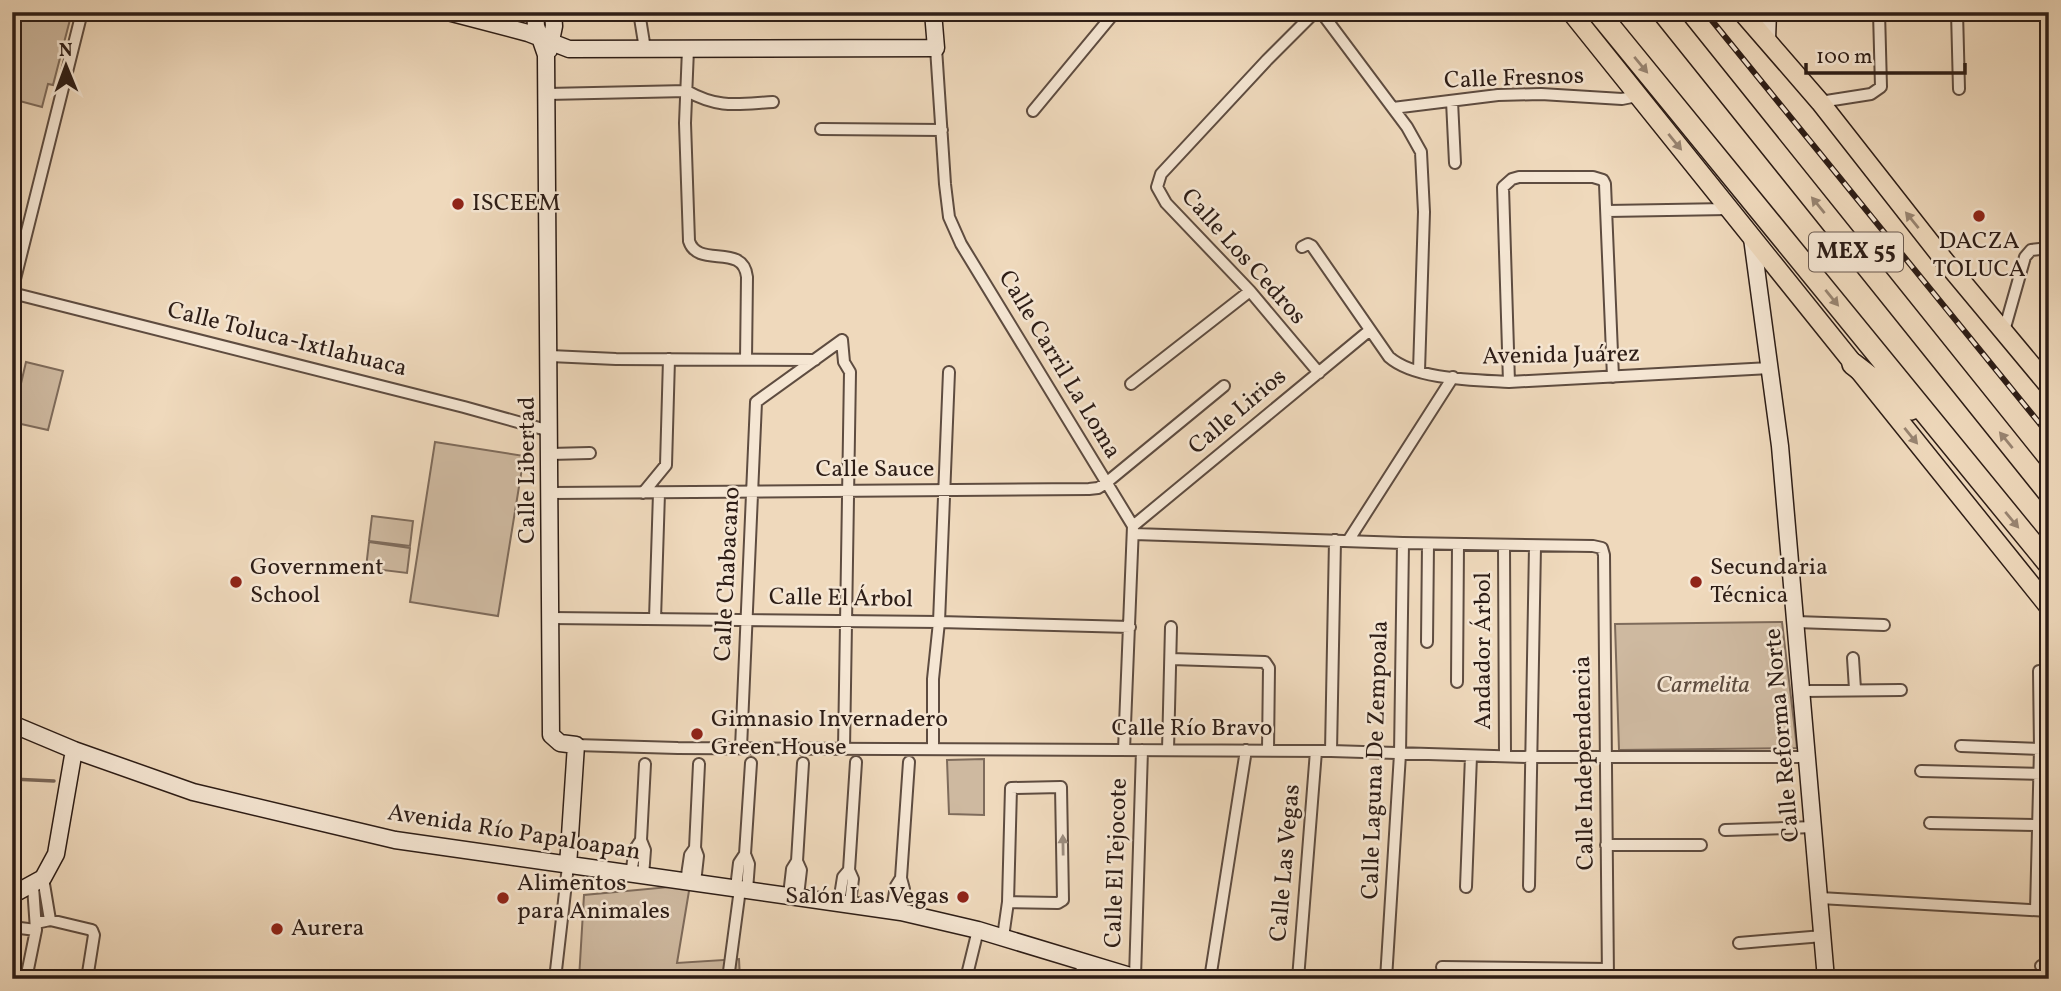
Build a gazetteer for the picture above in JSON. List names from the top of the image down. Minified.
{"streets":{"highway":["MEX 55"],"main road":["Calle Libertad","Calle Reforma Norte","Avenida Río Papaloapan"],"street":["Calle Fresnos","Calle Los Cedros","Calle Toluca-Ixtlahuaca","Avenida Juárez","Calle Carril La Loma","Calle Lirios","Calle Sauce","Calle Chabacano","Calle El Árbol","Andador Árbol","Calle Río Bravo","Calle Laguna De Zempoala","Calle Independencia","Calle El Tejocote","Calle Las Vegas"]},"crossings":[["Calle Los Cedros","Calle Lirios"],["Calle Toluca-Ixtlahuaca","Calle Libertad"],["Avenida Juárez","Calle Lirios"],["Avenida Juárez","Calle Reforma Norte"],["Calle Carril La Loma","Calle Lirios"],["Calle Carril La Loma","Calle Sauce"],["Calle Libertad","Calle Sauce"],["Calle Libertad","Calle El Árbol"],["Calle Libertad","Calle Río Bravo"],["Calle Sauce","Calle Chabacano"],["Calle Chabacano","Calle El Árbol"],["Calle Chabacano","Calle Río Bravo"],["Andador Árbol","Calle Río Bravo"],["Calle Río Bravo","Calle Reforma Norte"],["Calle Río Bravo","Calle Laguna De Zempoala"],["Calle Río Bravo","Calle Independencia"],["Calle Río Bravo","Calle El Tejocote"],["Calle Río Bravo","Calle Las Vegas"],["Avenida Río Papaloapan","Calle El Tejocote"]],"parks":["Carmelita"],"places":["ISCEEM","DACZA TOLUCA","Government School","Secundaria Técnica","Gimnasio Invernadero Green House","Salón Las Vegas","Alimentos para Animales","Aurera"],"scale_bar":"100 m","north":"top"}
